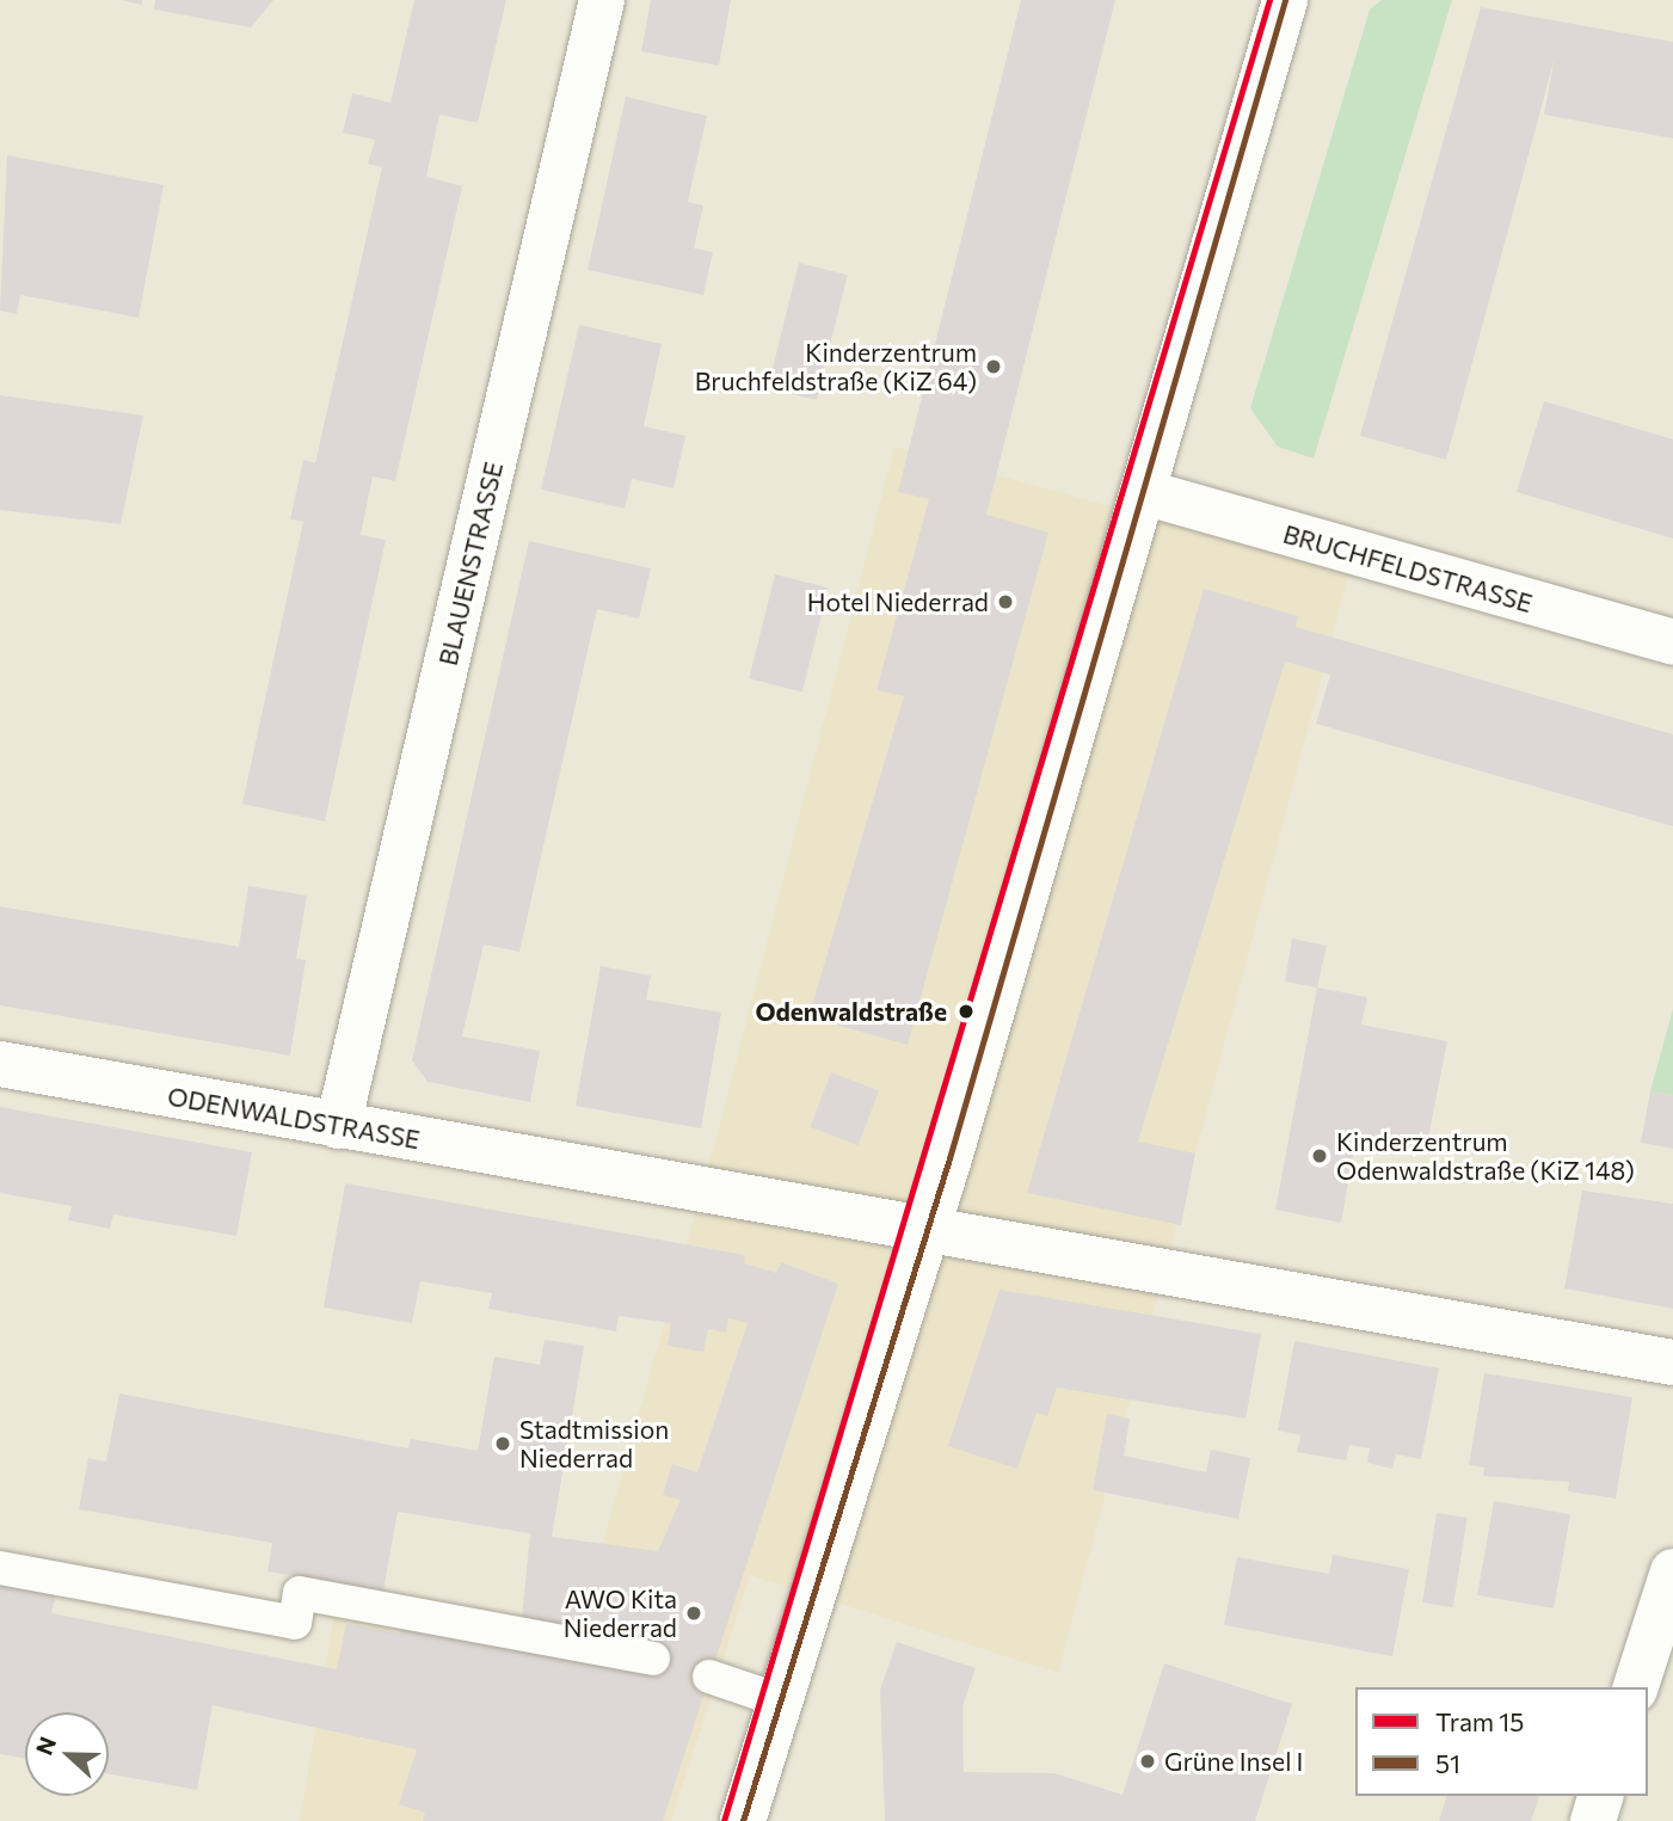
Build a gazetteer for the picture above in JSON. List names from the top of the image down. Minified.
{"streets":{"street":["BLAUENSTRASSE","BRUCHFELDSTRASSE","ODENWALDSTRASSE"]},"crossings":[["BLAUENSTRASSE","ODENWALDSTRASSE"]],"places":["Kinderzentrum Bruchfeldstraße (KiZ 64)","Hotel Niederrad","Odenwaldstraße","Kinderzentrum Odenwaldstraße (KiZ 148)","Stadtmission Niederrad","AWO Kita Niederrad","Grüne Insel I"],"lines":["tram line 15","transit line 51"],"legend":["Tram 15","51"],"north":"left"}
